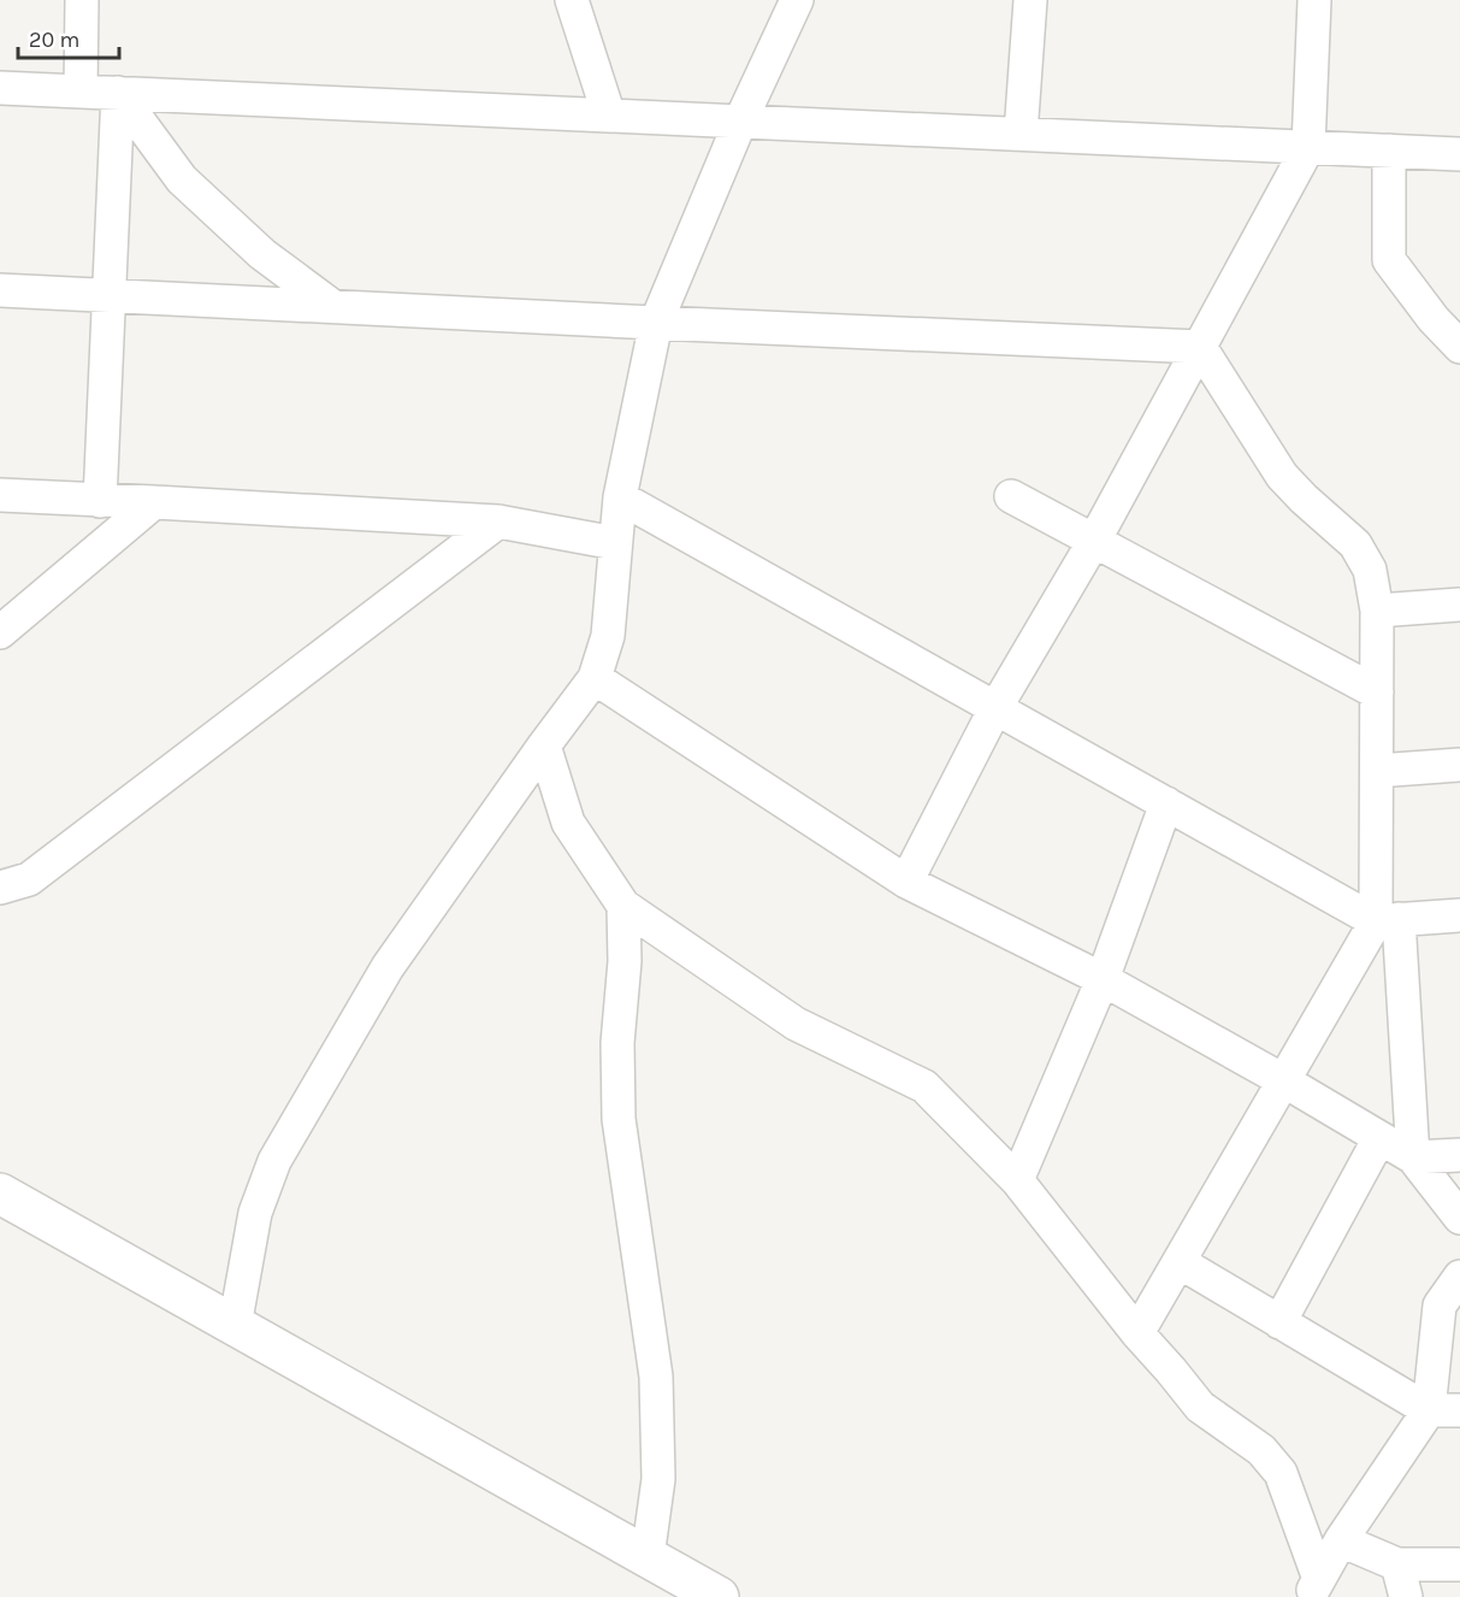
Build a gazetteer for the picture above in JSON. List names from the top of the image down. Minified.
{"scale_bar":"20 m"}
